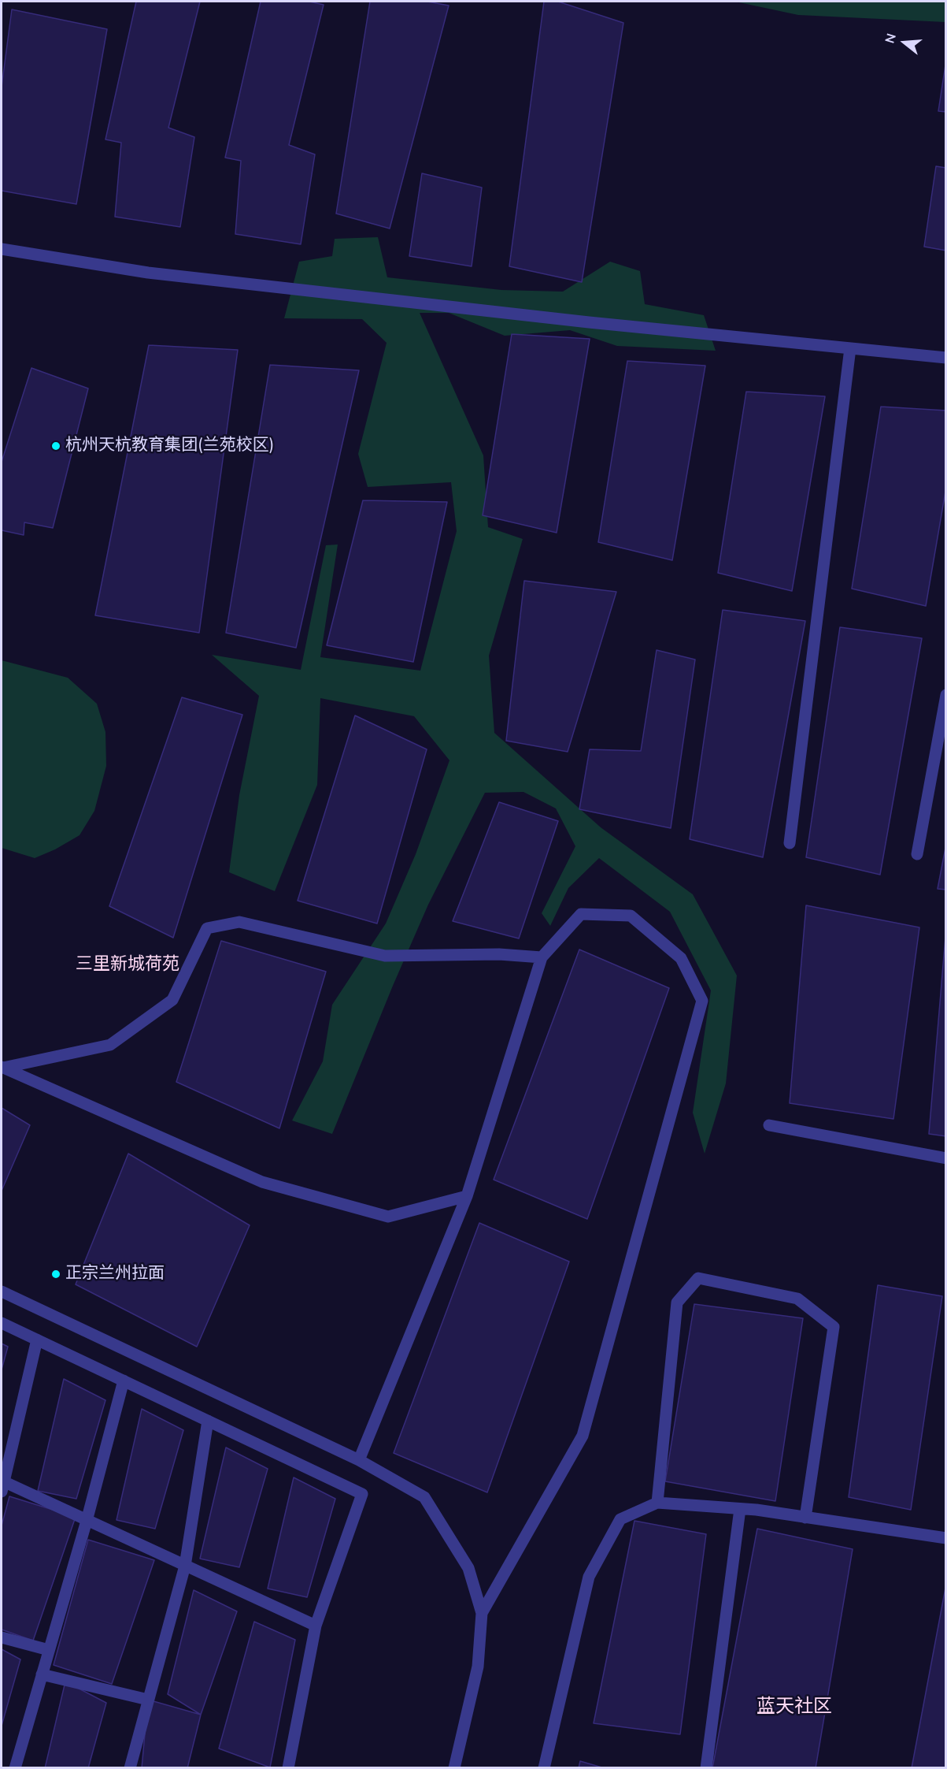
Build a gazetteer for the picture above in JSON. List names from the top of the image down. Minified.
{"districts":["三里新城荷苑","蓝天社区"],"places":["杭州天杭教育集团(兰苑校区)","正宗兰州拉面"],"north":"left"}
